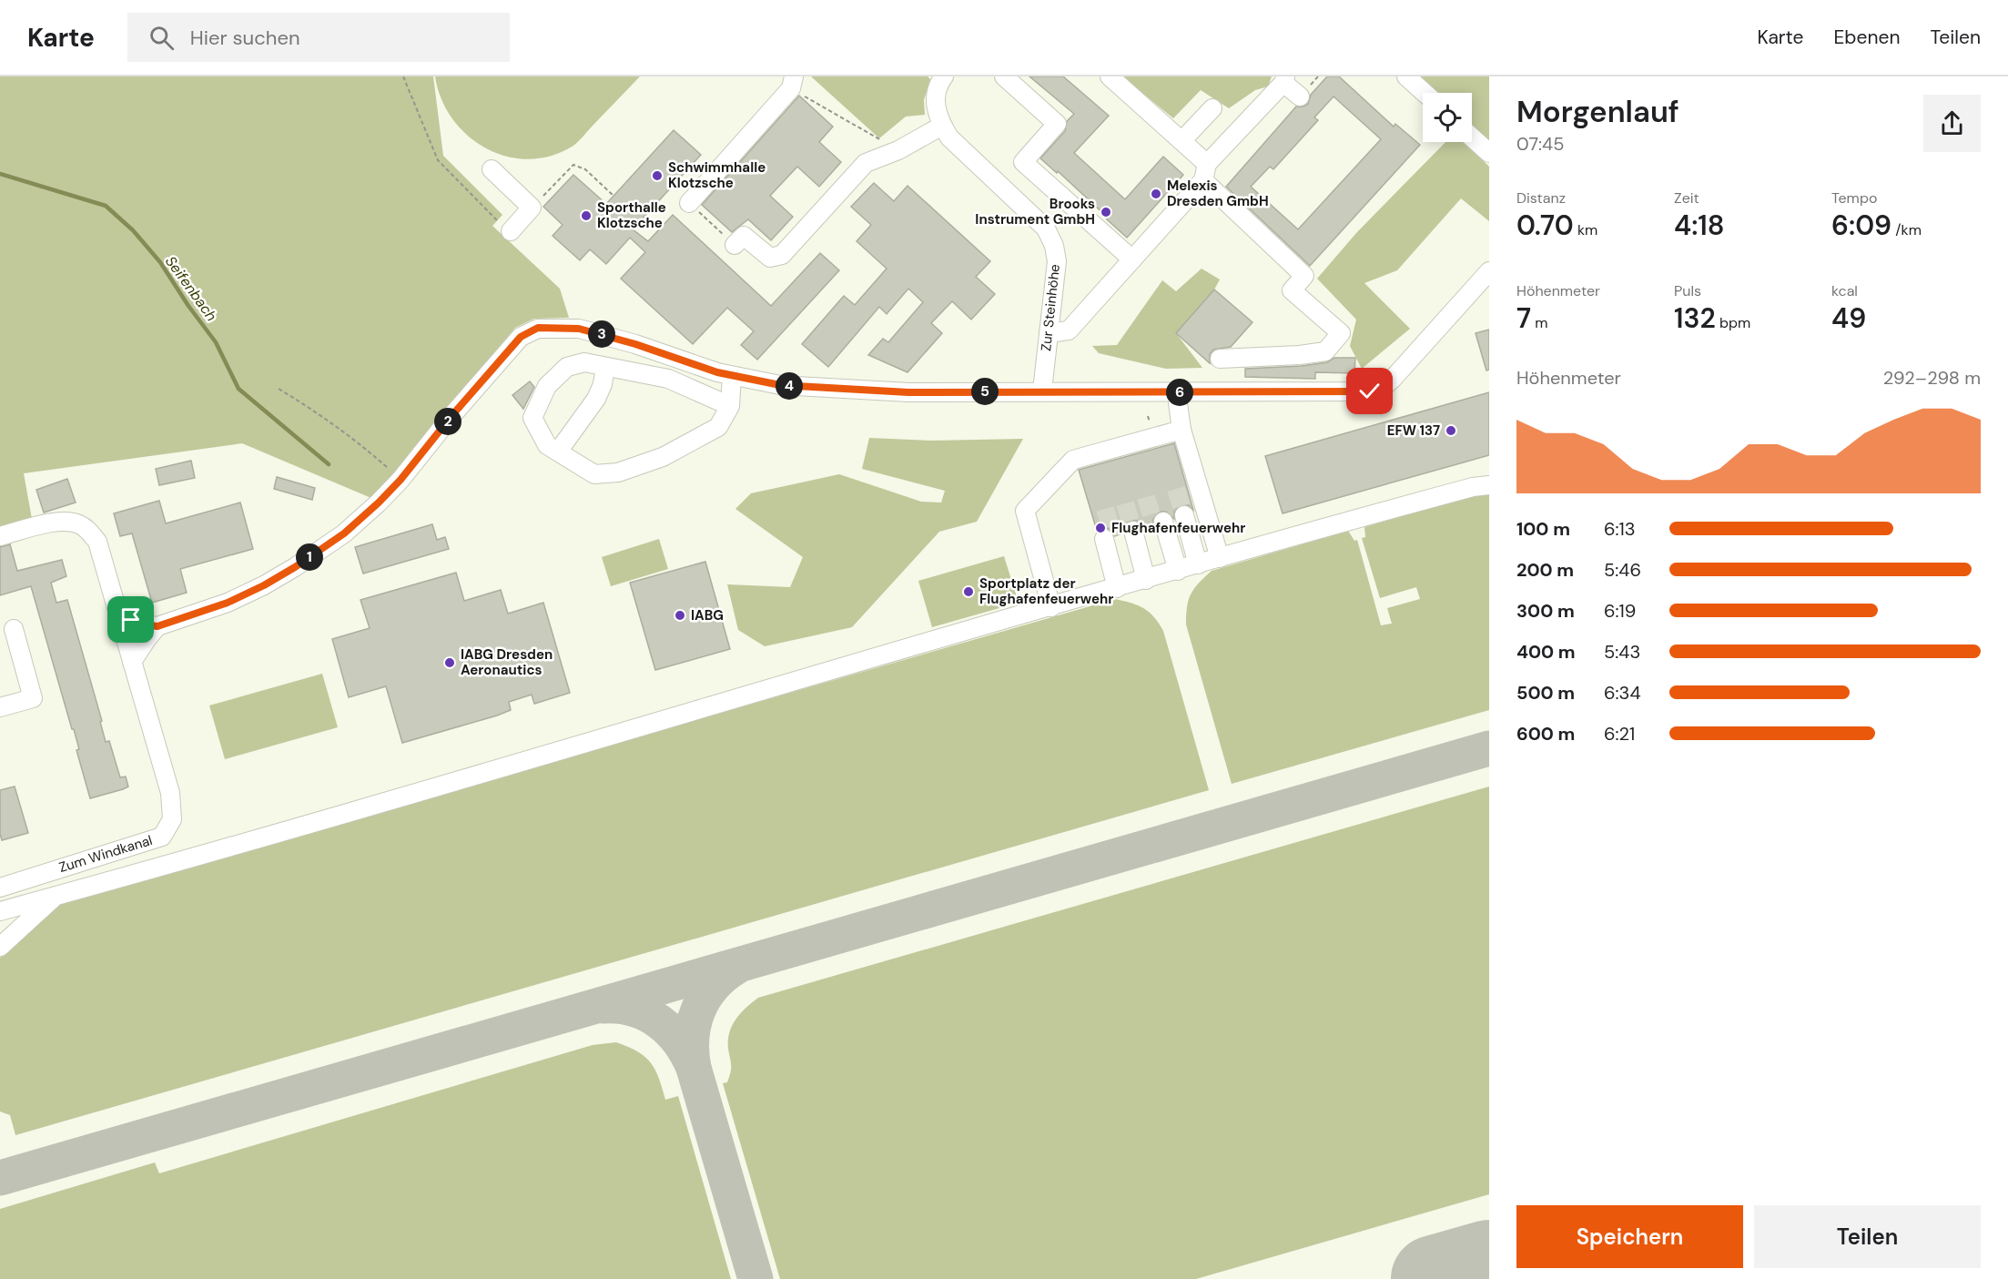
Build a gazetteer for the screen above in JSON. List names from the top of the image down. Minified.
{"streets":{"street":["Zur Steinhöhe","Zum Windkanal"]},"water":["Seifenbach"],"places":["Schwimmhalle Klotzsche","Melexis Dresden GmbH","Brooks Instrument GmbH","Sporthalle Klotzsche","EFW 137","Flughafenfeuerwehr","Sportplatz der Flughafenfeuerwehr","IABG","IABG Dresden Aeronautics"],"page":{"header":"Karte","search":"Hier suchen","nav":["Karte","Ebenen","Teilen"],"heading":["Morgenlauf","07:45"],"stats":[["Distanz","0.70 km"],["Zeit","4:18"],["Tempo","6:09 /km"],["Höhenmeter","7 m"],["Puls","132 bpm"],["kcal","49"]],"pins":["3","4","5","6","2","1"],"chart":["Höhenmeter","292–298 m"],"list":[{"name":"100 m","note":"6:13"},{"name":"200 m","note":"5:46"},{"name":"300 m","note":"6:19"},{"name":"400 m","note":"5:43"},{"name":"500 m","note":"6:34"},{"name":"600 m","note":"6:21"}],"buttons":["Speichern","Teilen"]}}
